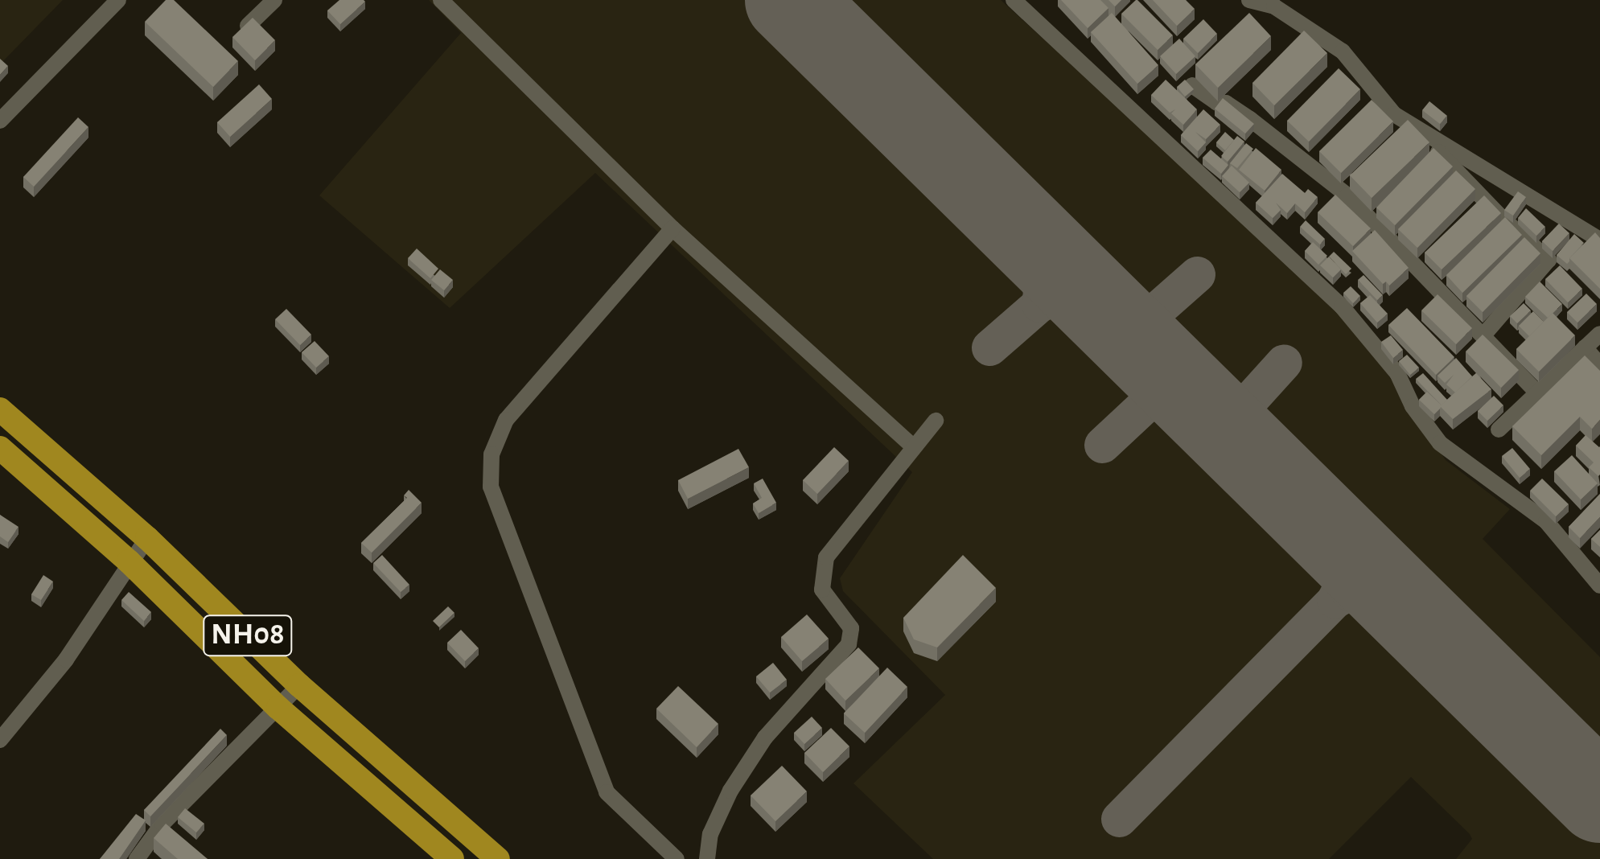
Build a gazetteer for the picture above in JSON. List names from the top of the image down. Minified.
{"streets":{"highway":["NH08"]}}
